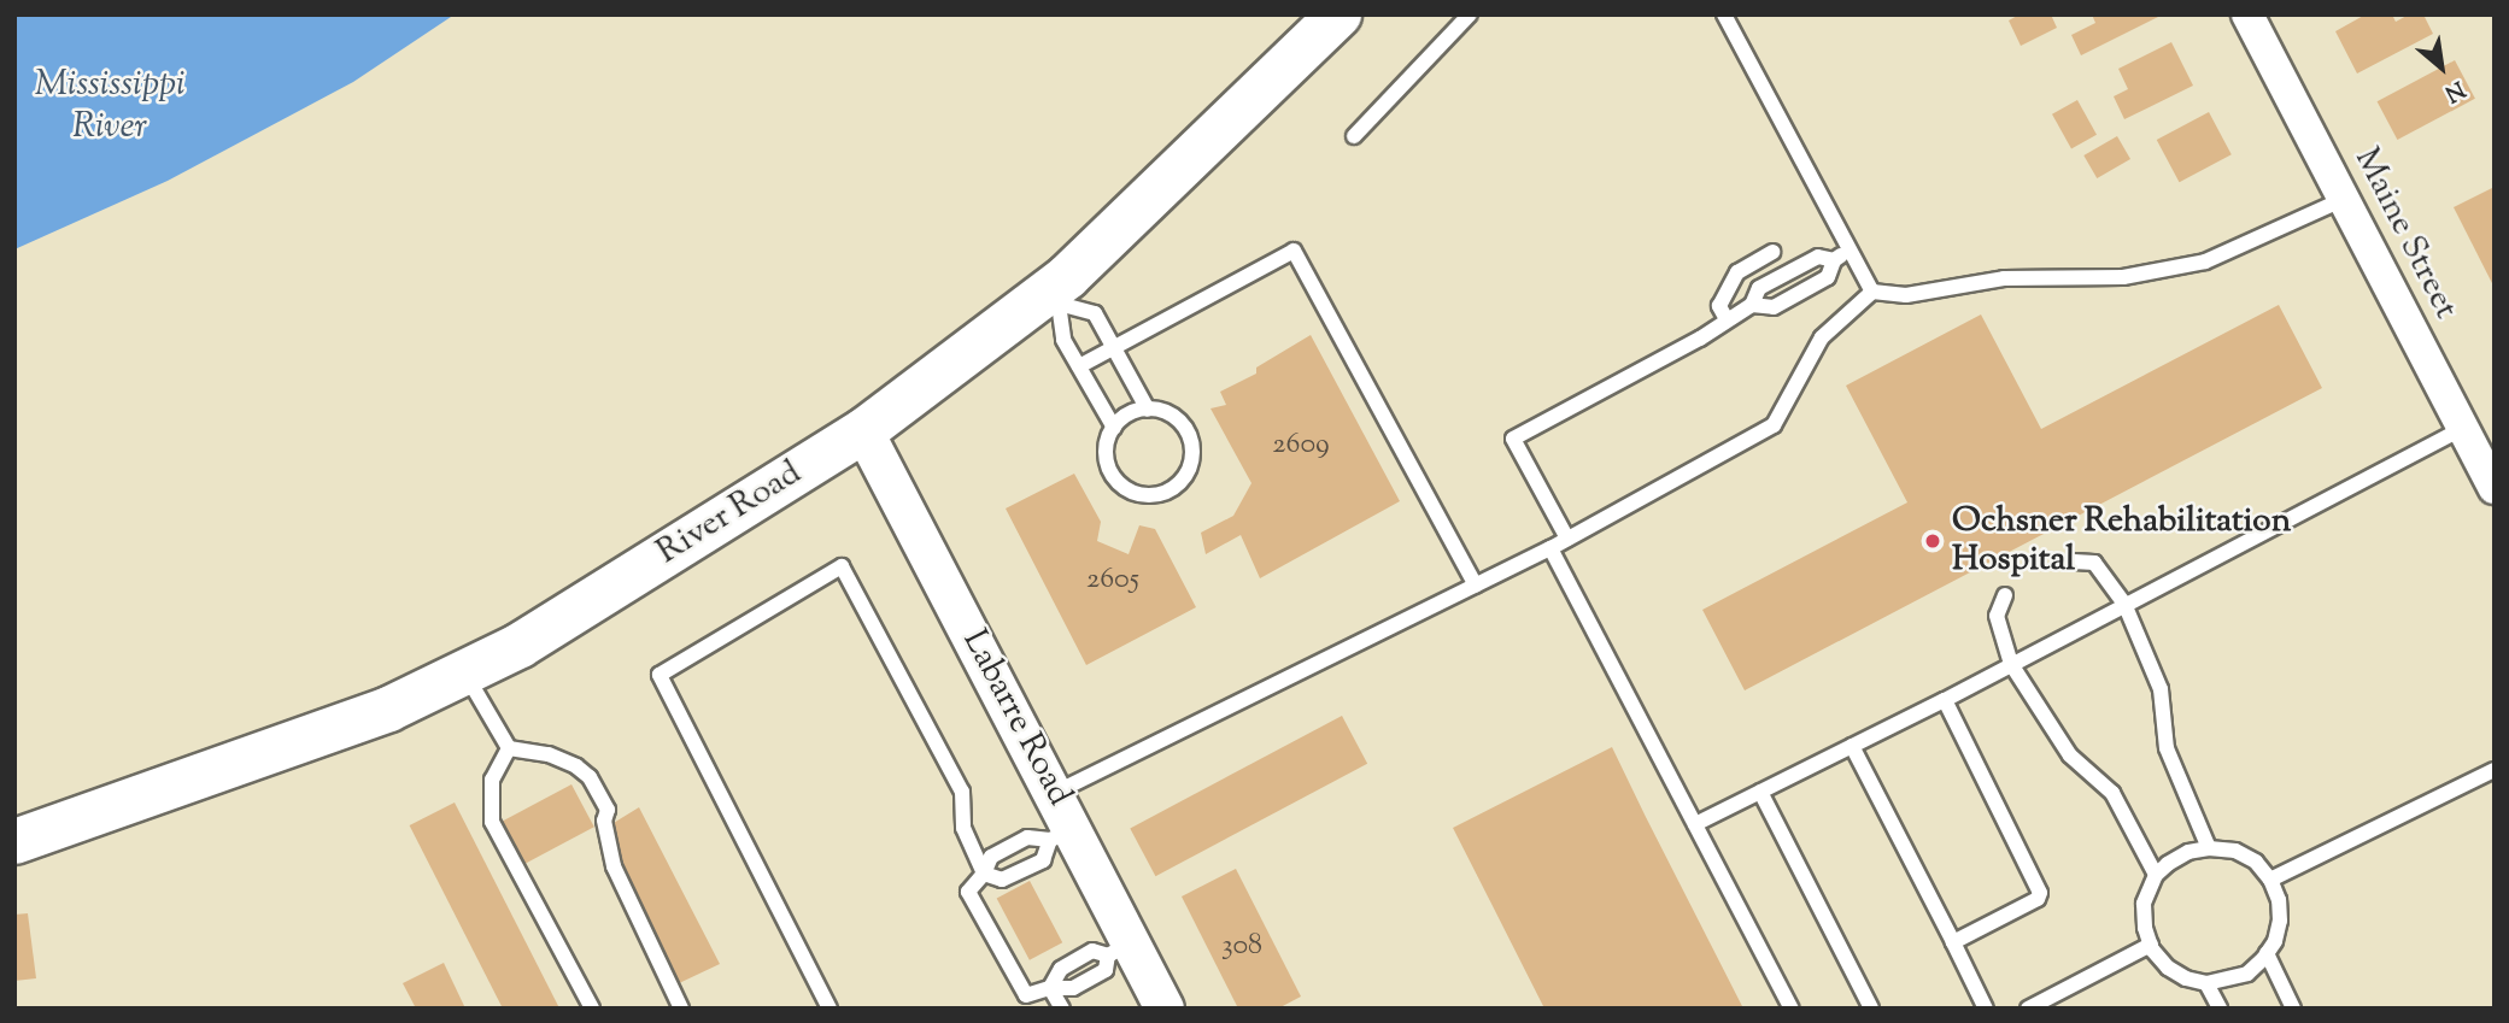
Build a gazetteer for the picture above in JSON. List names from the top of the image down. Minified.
{"streets":{"main road":["River Road"],"street":["Maine Street","Labarre Road"]},"crossings":[["River Road","Labarre Road"]],"water":["Mississippi River"],"places":["Ochsner Rehabilitation Hospital"],"house_numbers":["2609","2605","308"],"north":"bottom right"}
